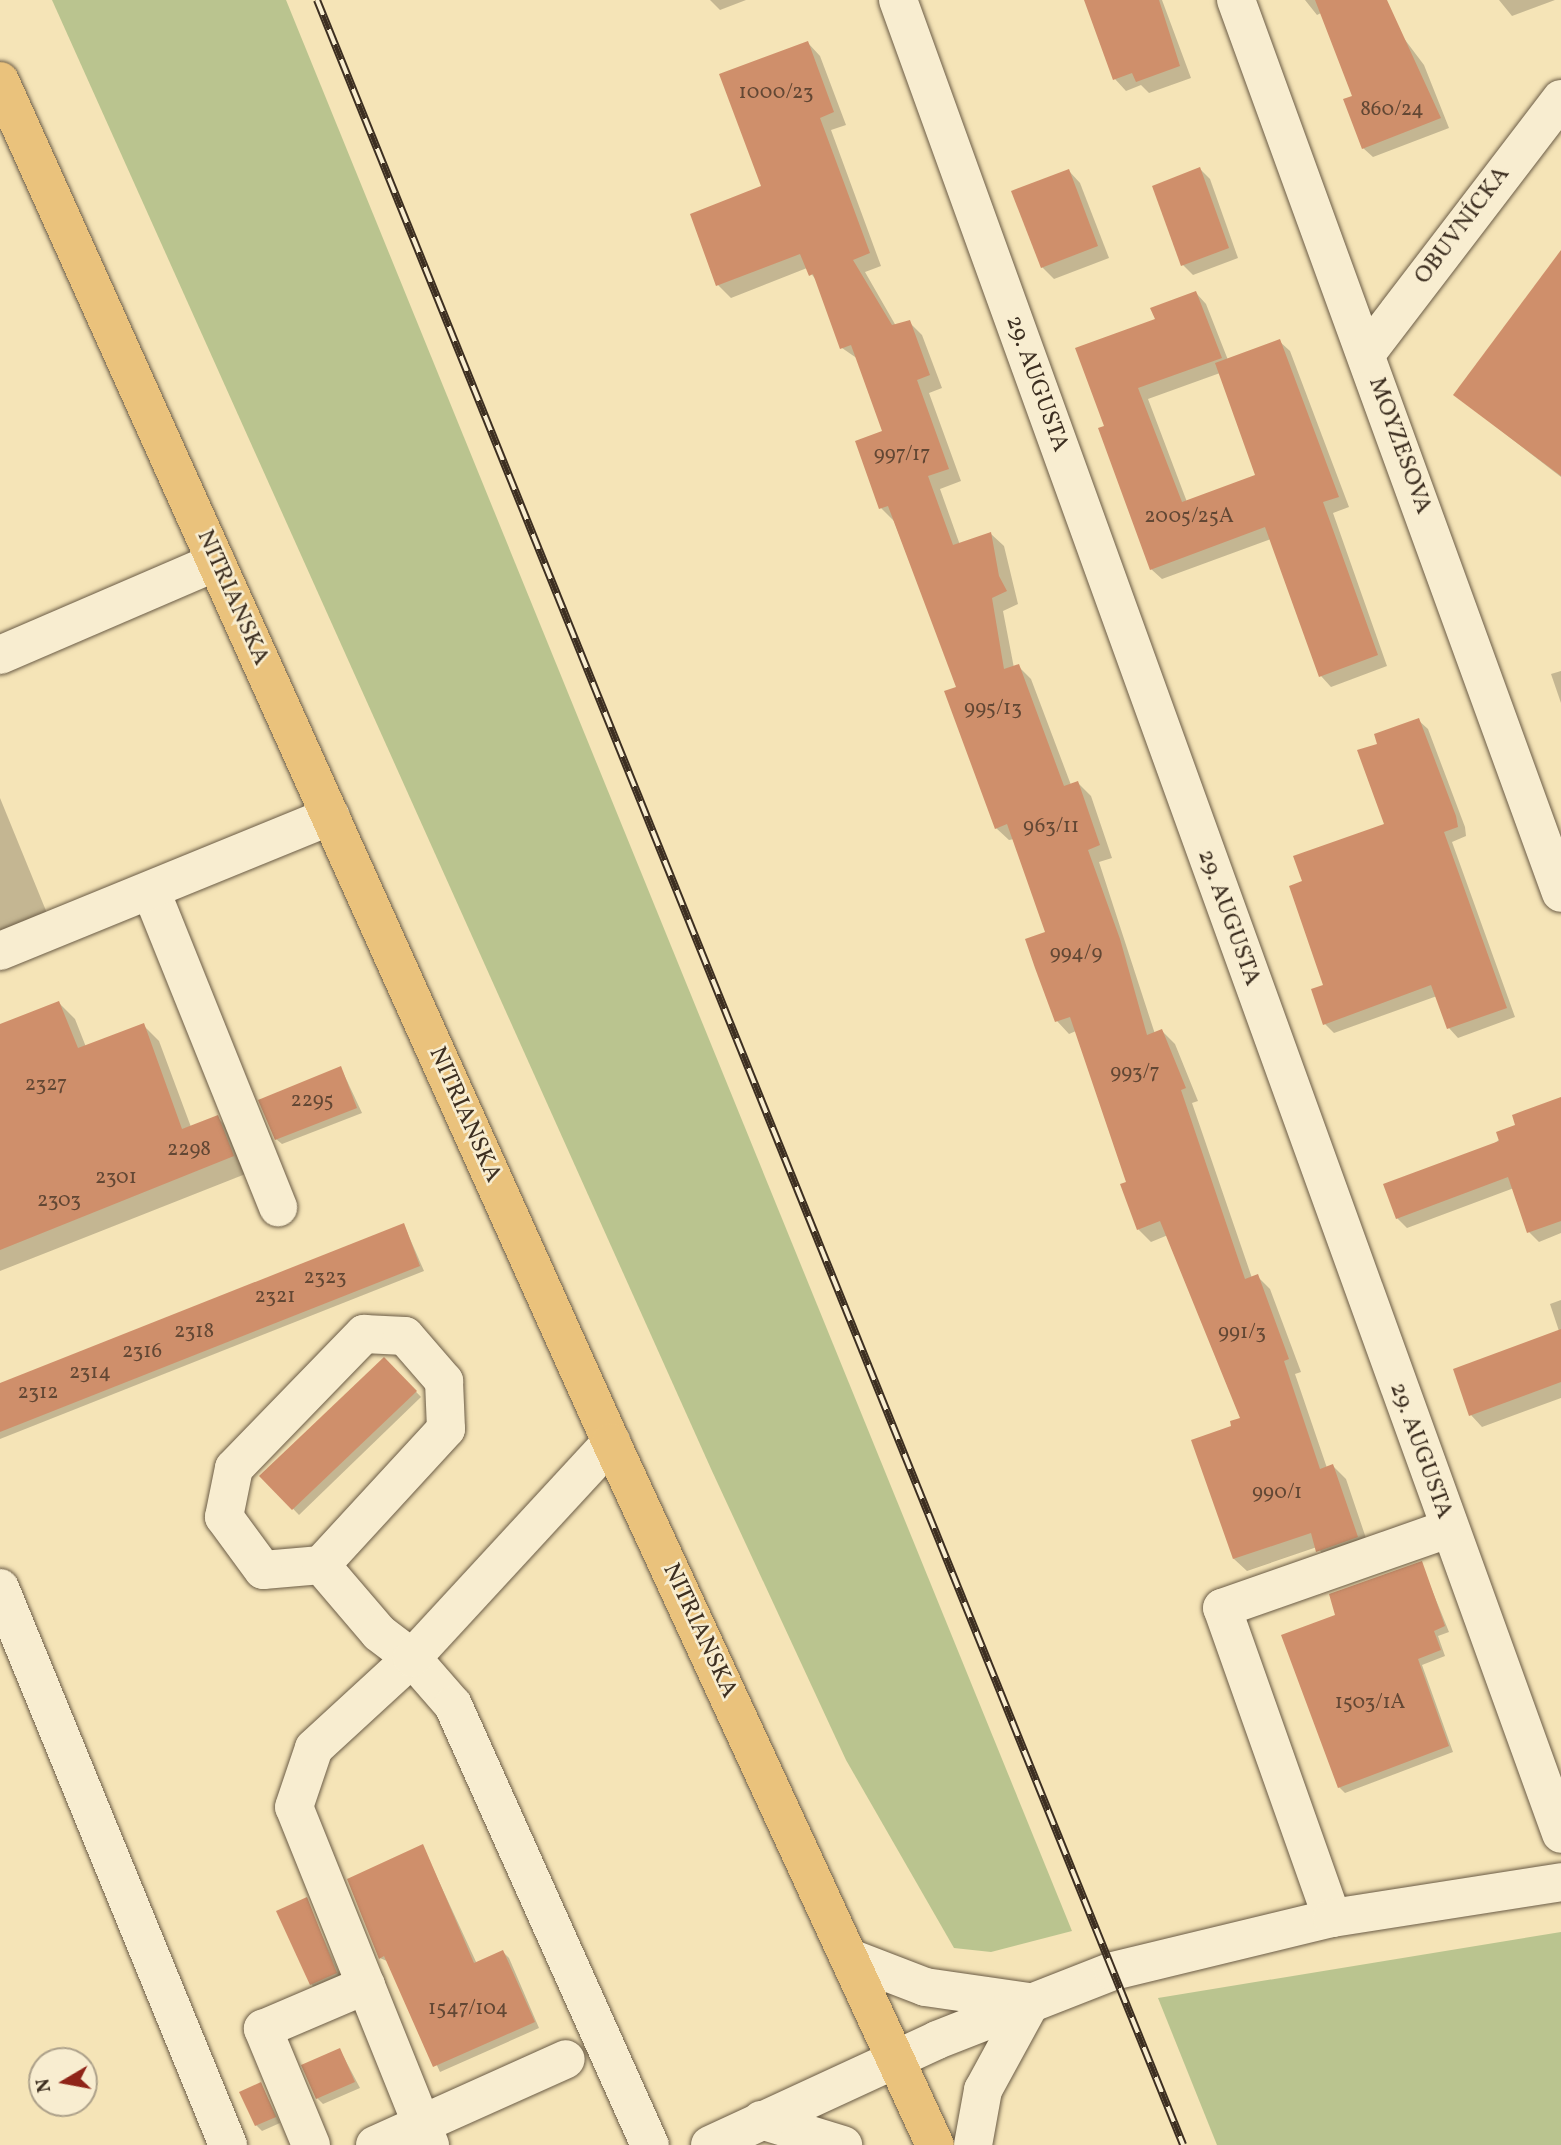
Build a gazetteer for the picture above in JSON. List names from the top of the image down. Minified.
{"streets":{"main road":["NITRIANSKA"],"street":["OBUVNÍCKA","29. AUGUSTA","MOYZESOVA"]},"crossings":[["OBUVNÍCKA","MOYZESOVA"]],"house_numbers":["1000/23","860/24","997/17","2005/25A","995/13","963/11","994/9","993/7","2327","2295","2298","2301","2303","2323","2321","2318","991/3","2316","2314","2312","990/1","1503/1A","1547/104"],"north":"left"}
